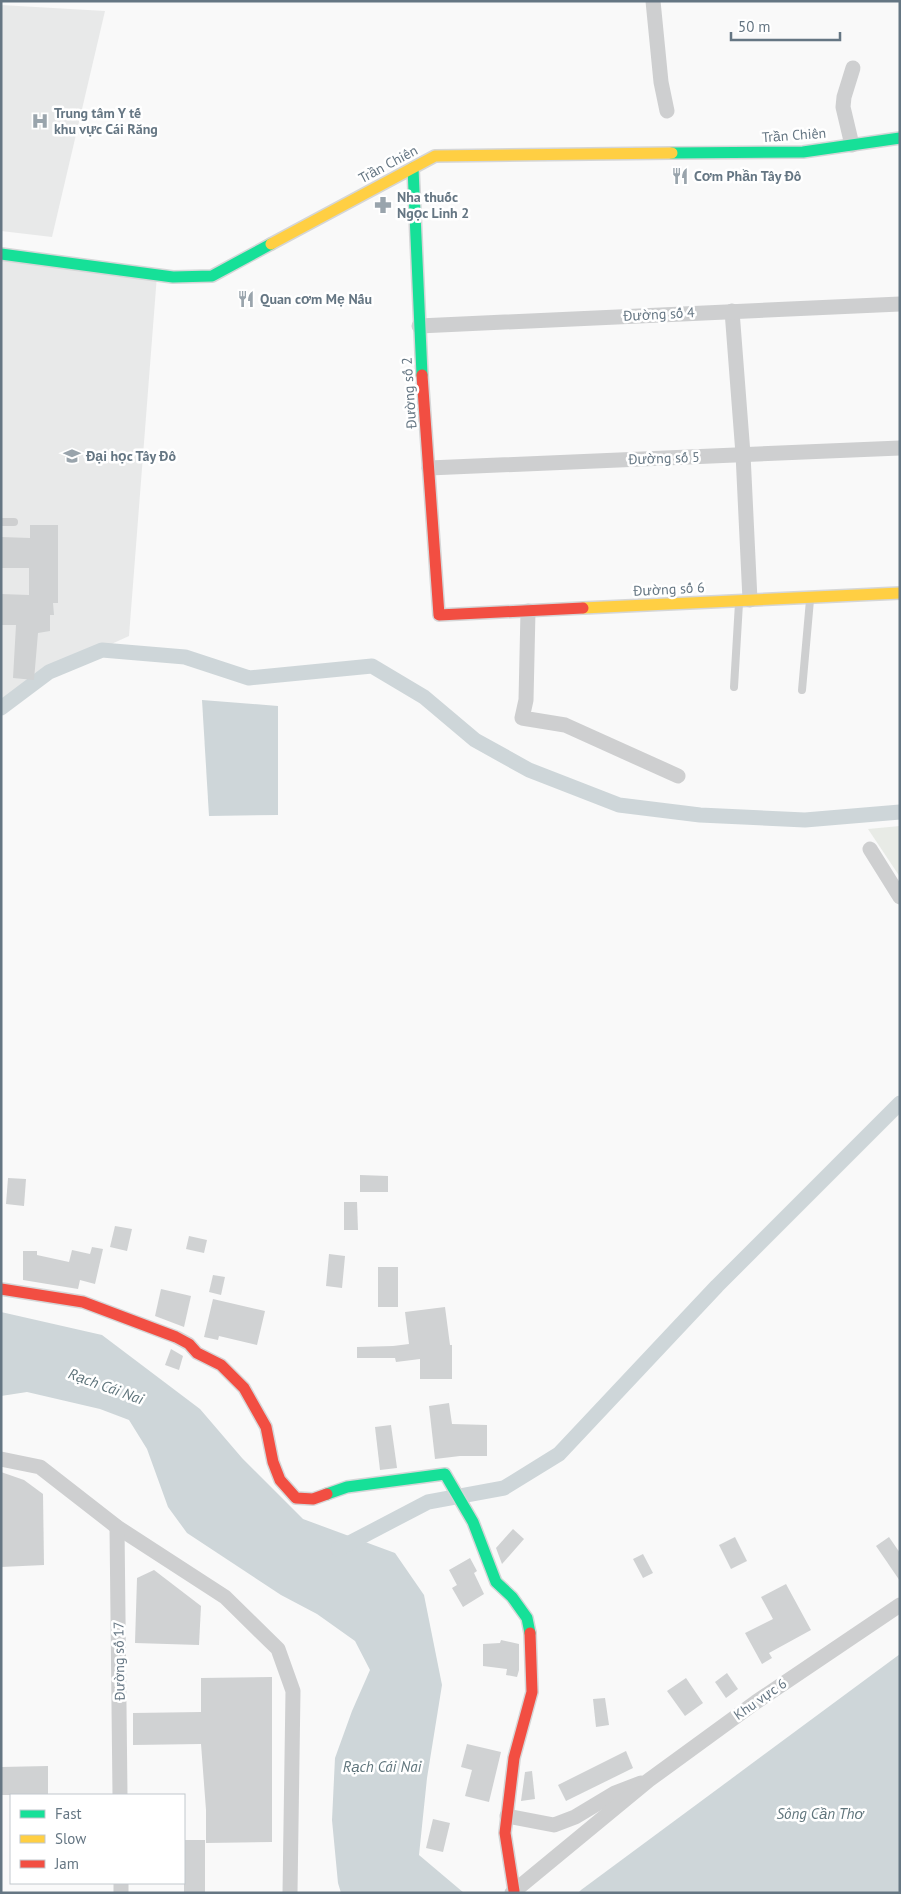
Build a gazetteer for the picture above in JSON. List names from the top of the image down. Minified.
{"streets":{"street":["Trần Chiên","Đường số 4","Đường số 2","Đường số 5","Đường số 6","Đường số 17","Khu vực 6"]},"crossings":[["Trần Chiên","Đường số 2"],["Đường số 4","Đường số 2"],["Đường số 2","Đường số 5"],["Đường số 2","Đường số 6"]],"water":["Rạch Cái Nai","Sông Cần Thơ"],"places":{"hospital":["Trung tâm Y tế khu vực Cái Răng"],"restaurant":["Cơm Phần Tây Đô","Quan cơm Mẹ Nấu"],"pharmacy":["Nha thuốc Ngọc Linh 2"],"school or university":["Đại học Tây Đô"]},"legend":["Fast","Slow","Jam"],"scale_bar":"50 m"}
